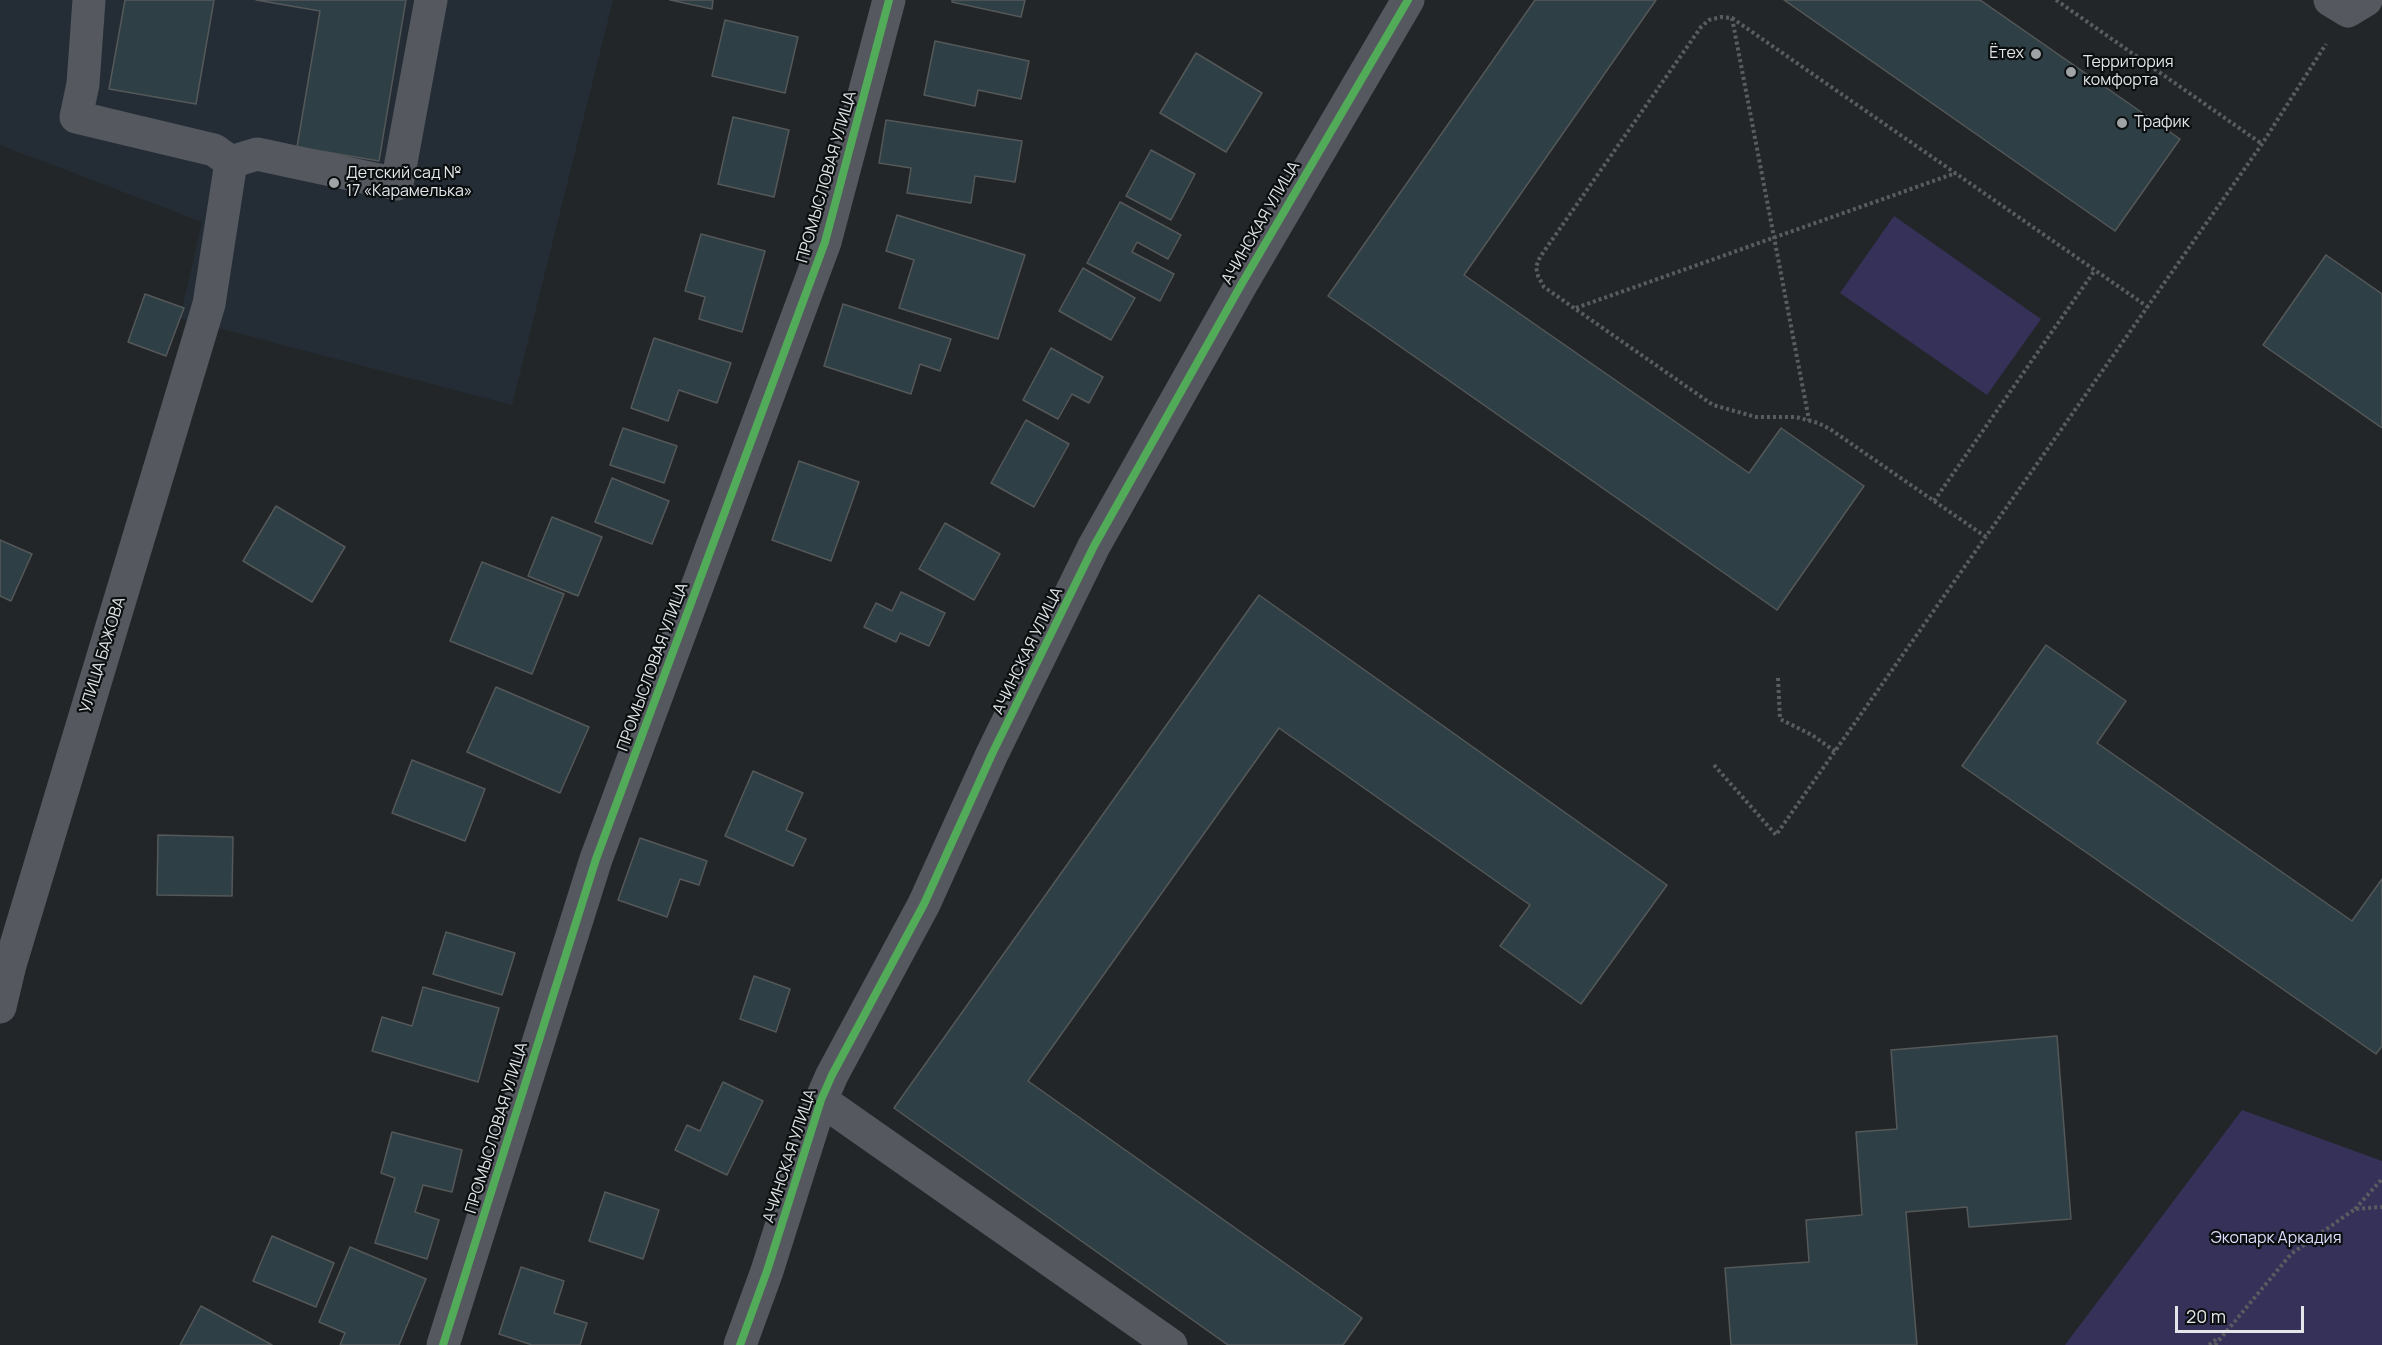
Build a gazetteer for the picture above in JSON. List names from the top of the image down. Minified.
{"streets":{"street":["ПРОМЫСЛОВАЯ УЛИЦА","АЧИНСКАЯ УЛИЦА","УЛИЦА БАЖОВА"]},"parks":["Экопарк Аркадия"],"places":["Ётех","Территория комфорта","Трафик","Детский сад № 17 «Карамелька»"],"scale_bar":"20 m"}
